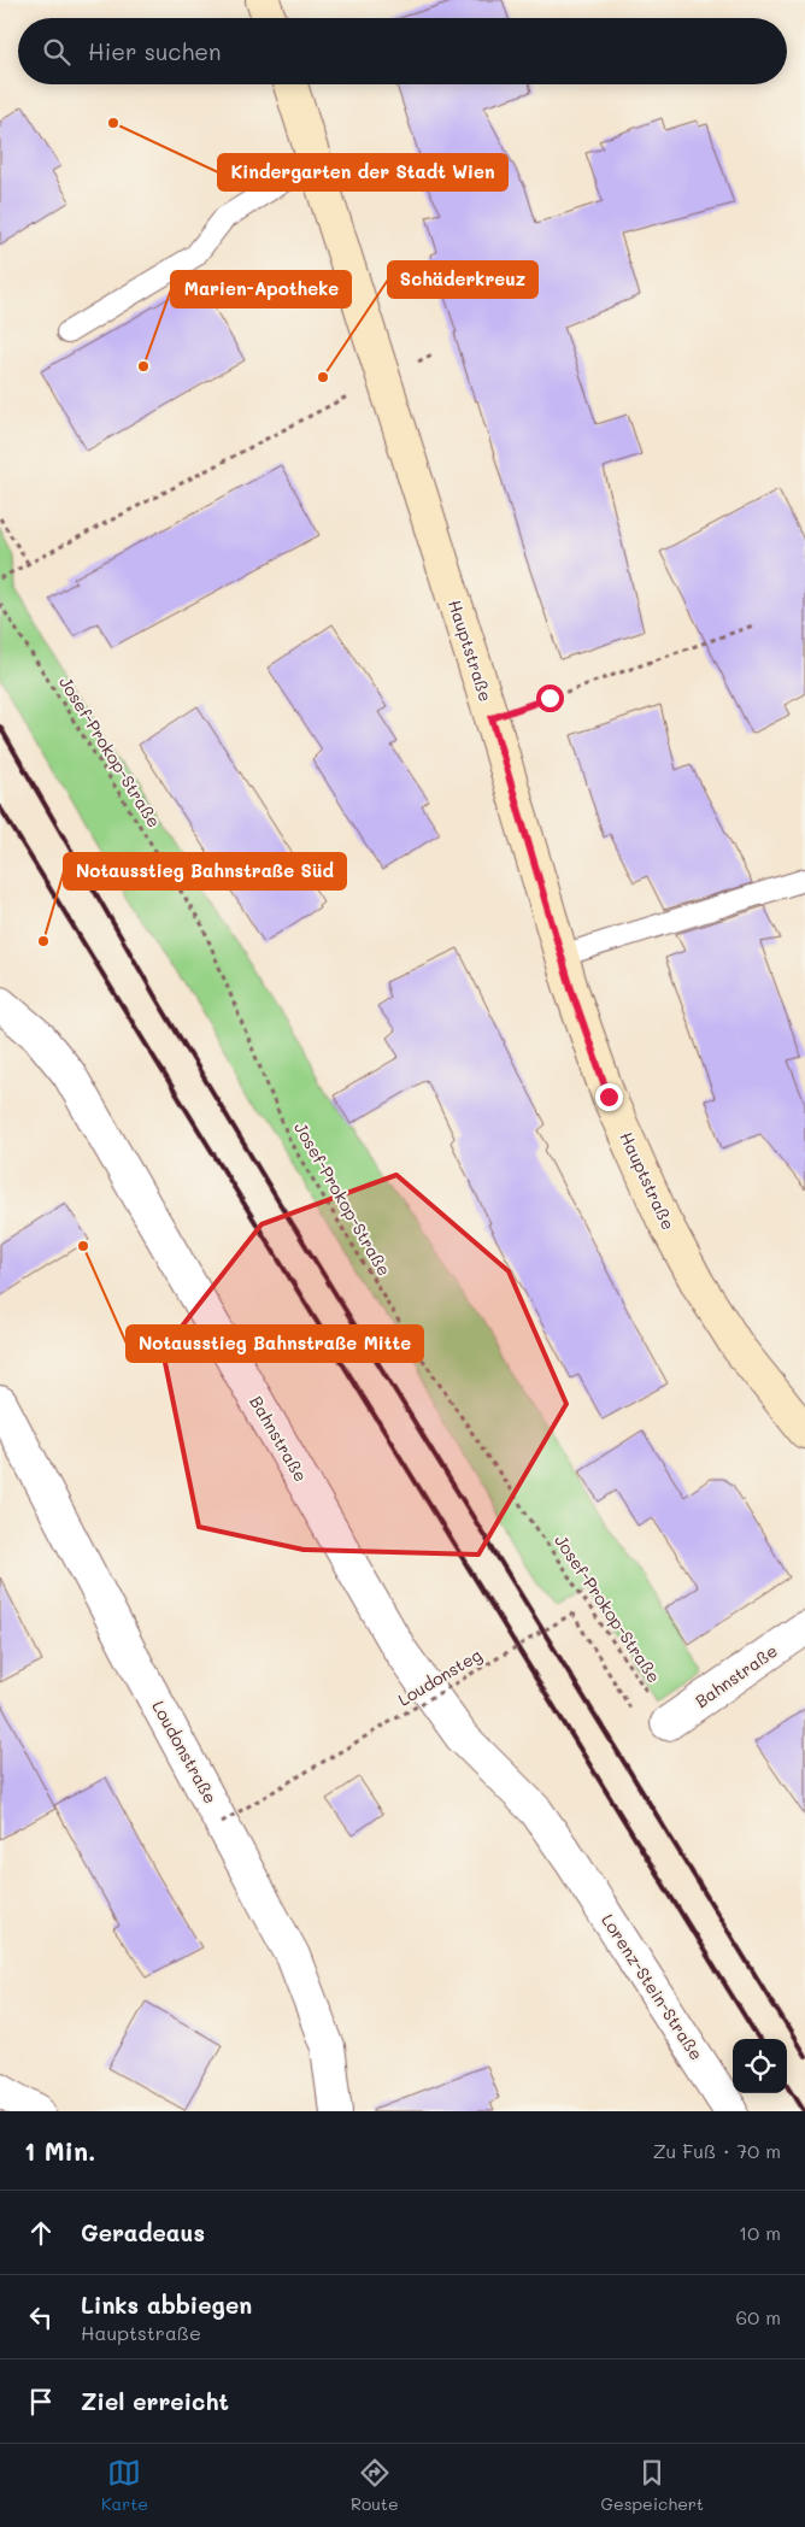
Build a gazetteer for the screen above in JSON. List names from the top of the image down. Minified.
{"streets":{"main road":["Hauptstraße"],"street":["Bahnstraße","Loudonstraße","Lorenz-Stein-Straße"],"path":["Josef-Prokop-Straße","Loudonsteg"]},"crossings":[["Josef-Prokop-Straße","Bahnstraße"],["Bahnstraße","Lorenz-Stein-Straße"],["Loudonsteg","Loudonstraße"]],"places":["Kindergarten der Stadt Wien","Marien-Apotheke","Schäderkreuz","Notausstieg Bahnstraße Süd","Notausstieg Bahnstraße Mitte"],"page":{"search":"Hier suchen","heading":["1 Min.","Zu Fuß · 70 m"],"list":[["Geradeaus","10 m"],["Links abbiegen","Hauptstraße","60 m"],"Ziel erreicht"],"nav":["Karte","Route","Gespeichert"]}}
